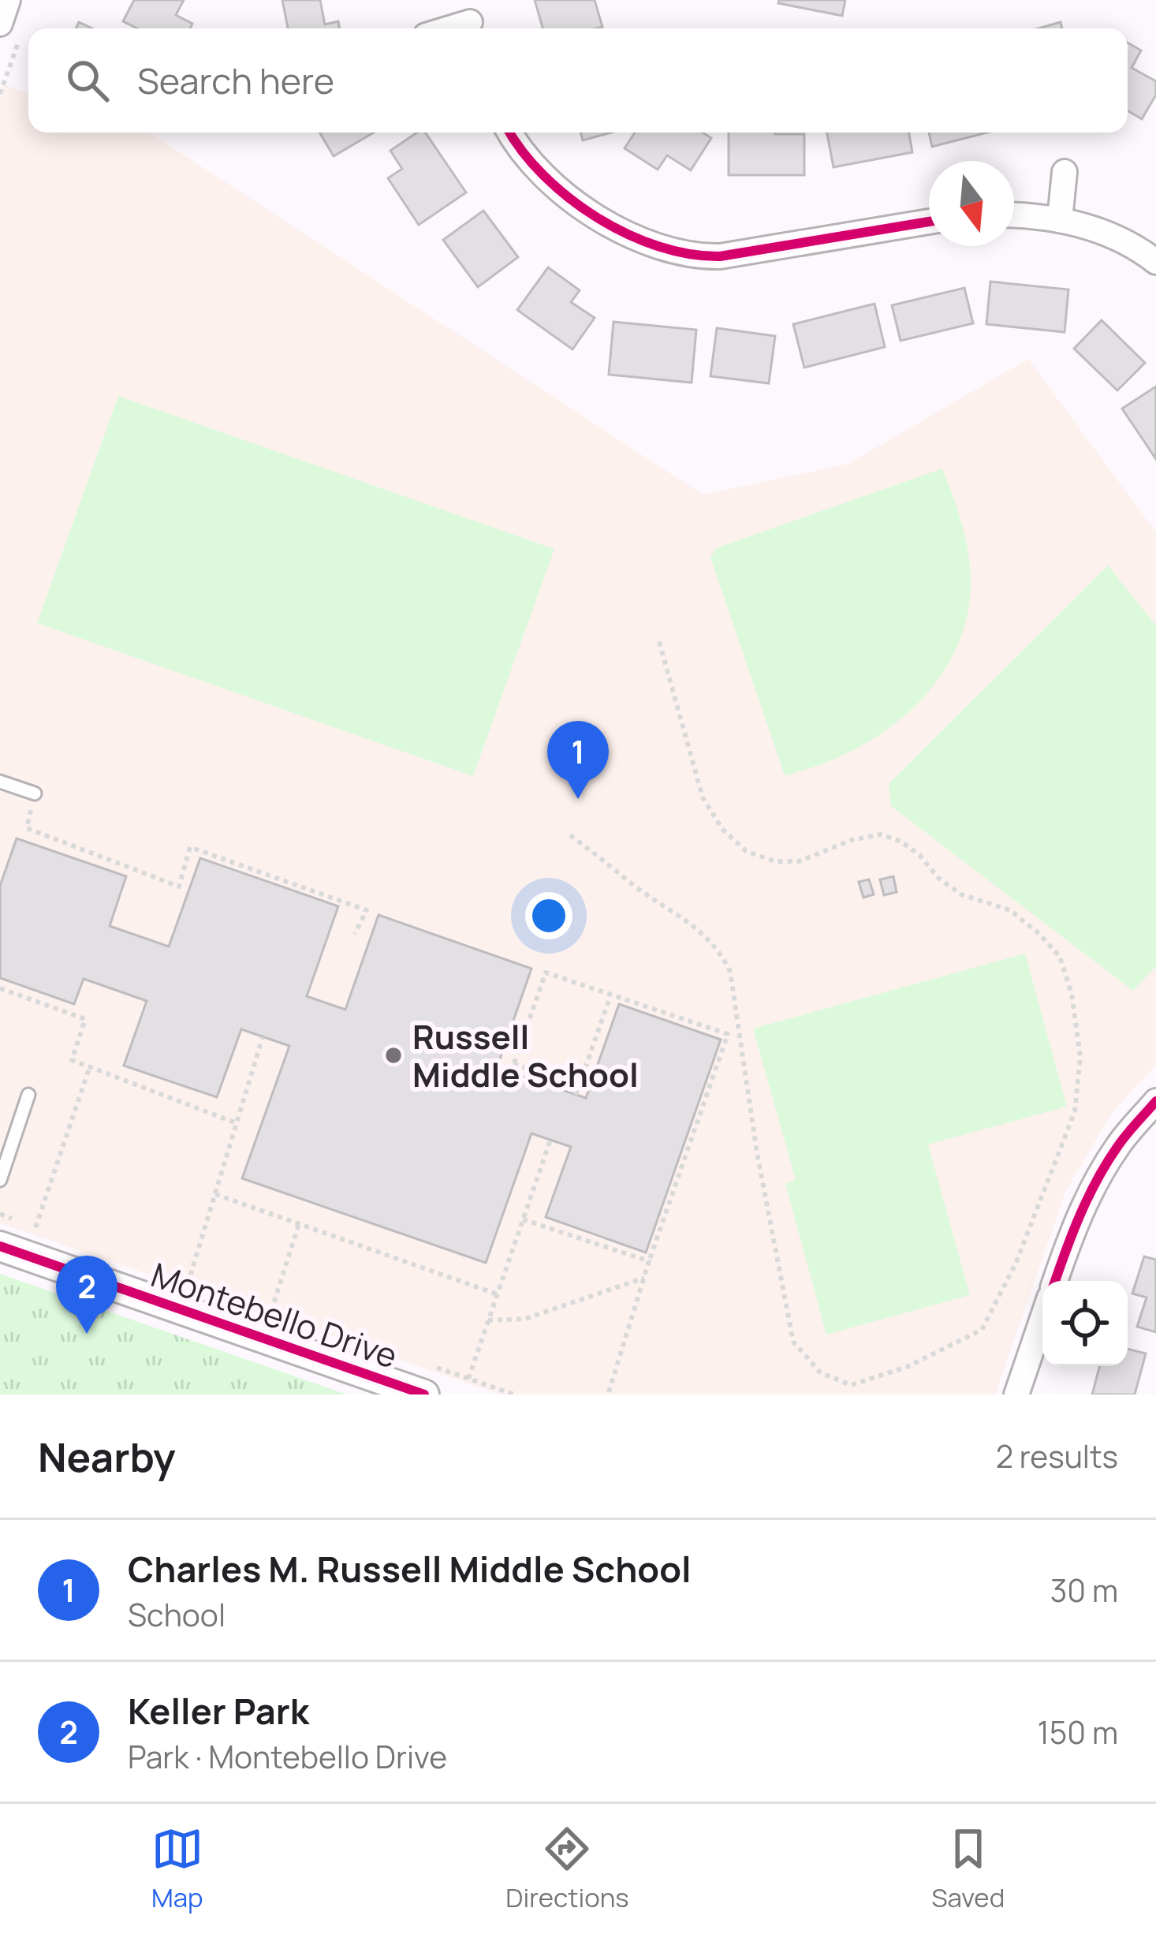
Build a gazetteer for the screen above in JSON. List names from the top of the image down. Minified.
{"streets":{"street":["Montebello Drive"]},"places":["Russell Middle School"],"north":"bottom","page":{"search":"Search here","pins":["1","2"],"heading":["Nearby","2 results"],"list":[{"mark":"1","name":"Charles M. Russell Middle School","note":"School","value":"30 m"},{"mark":"2","name":"Keller Park","note":"Park · Montebello Drive","value":"150 m"}],"nav":["Map","Directions","Saved"]}}
